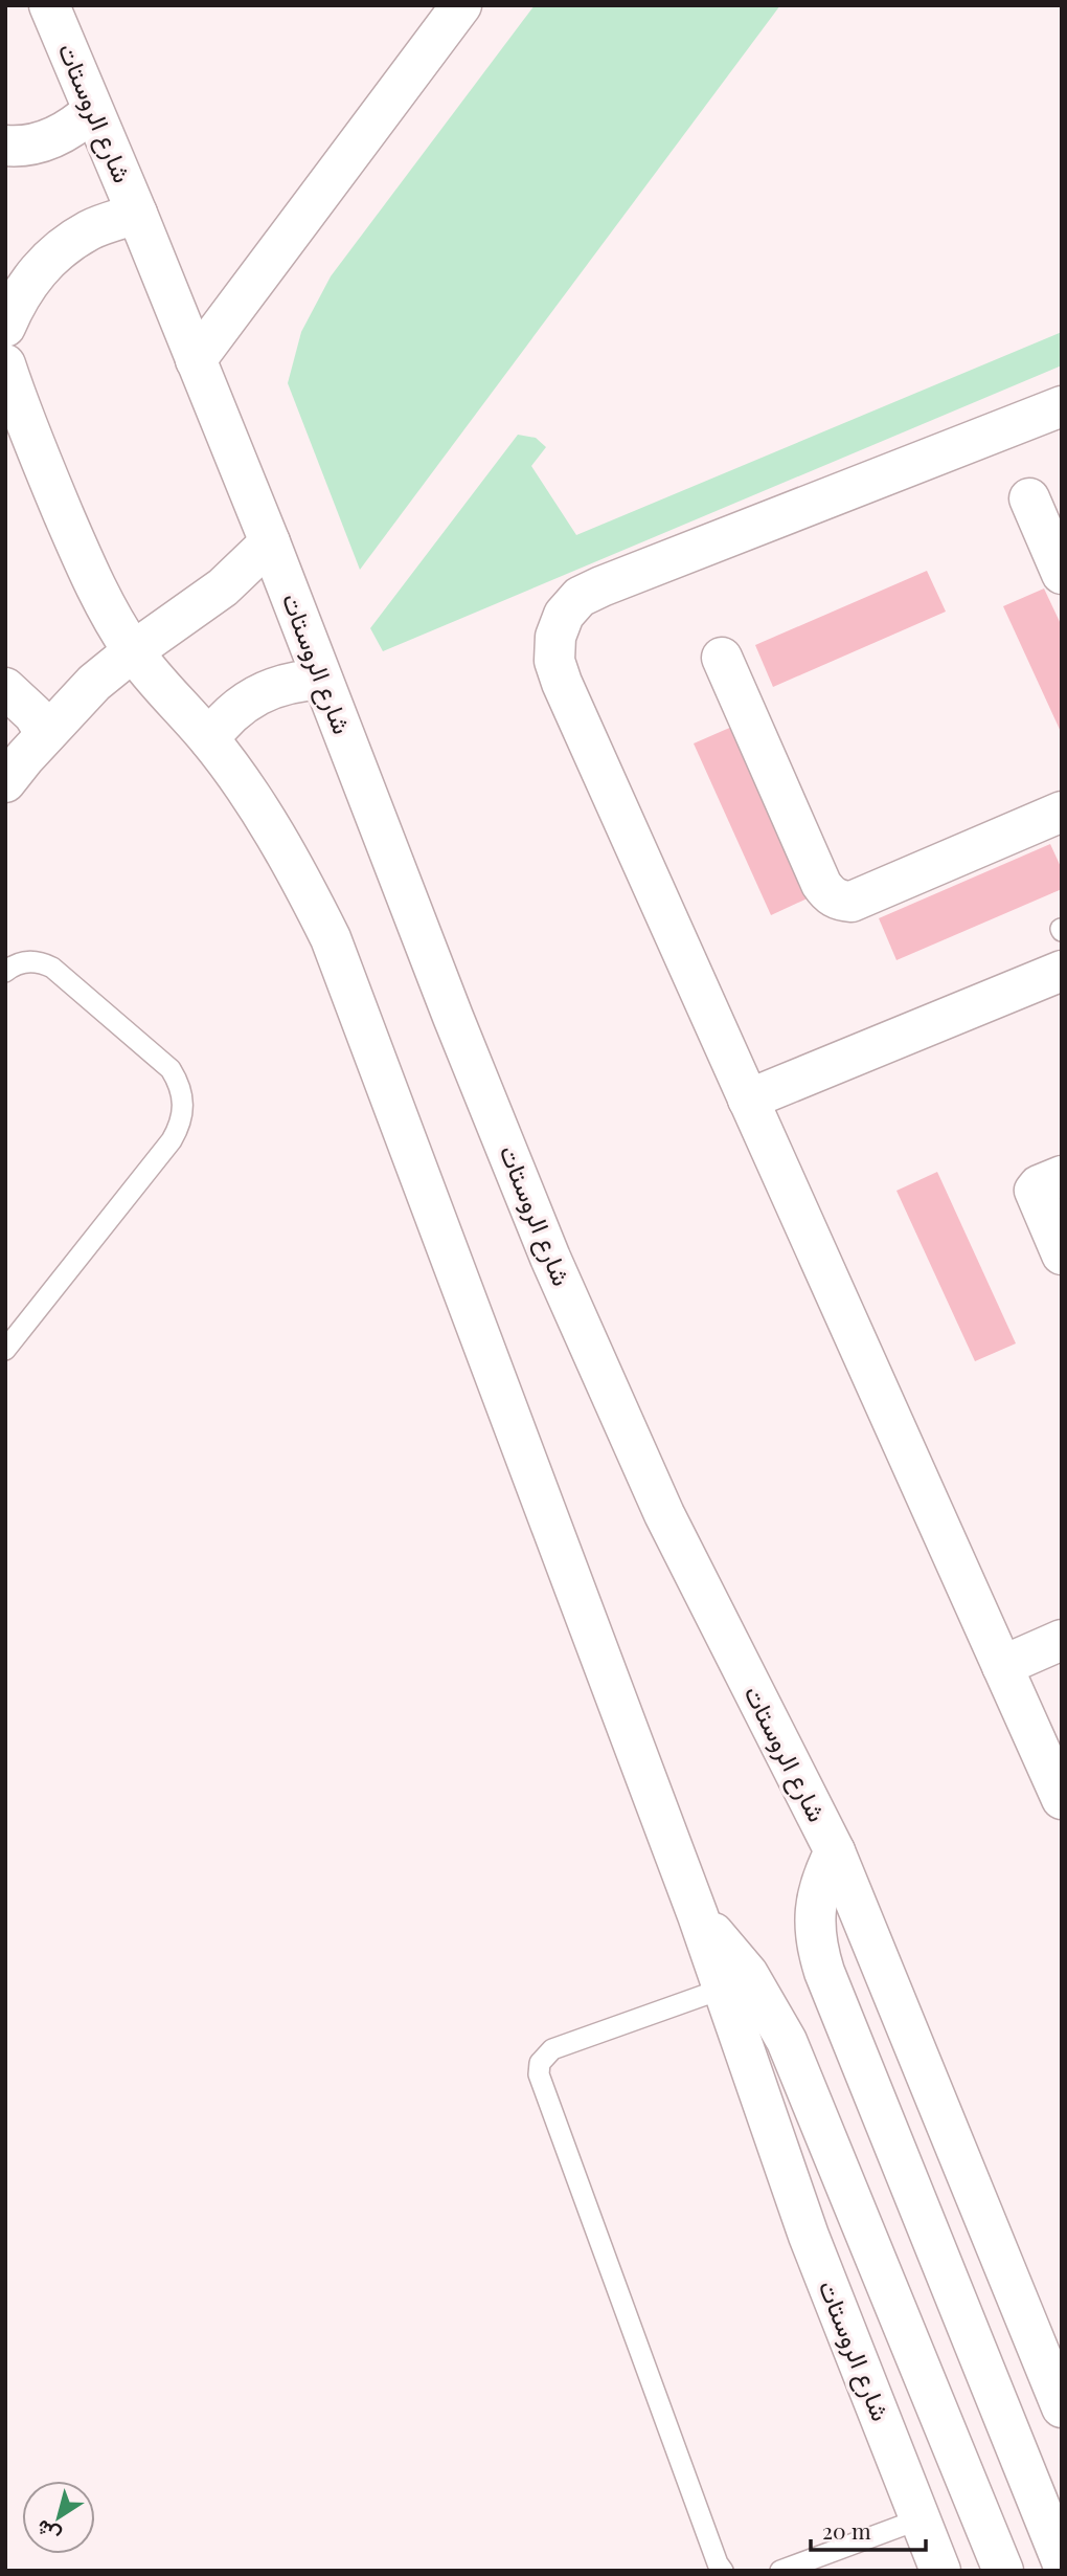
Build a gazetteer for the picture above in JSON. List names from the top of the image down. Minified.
{"streets":{"main road":["شارع الروستات"]},"scale_bar":"20 m","north":"bottom left"}
